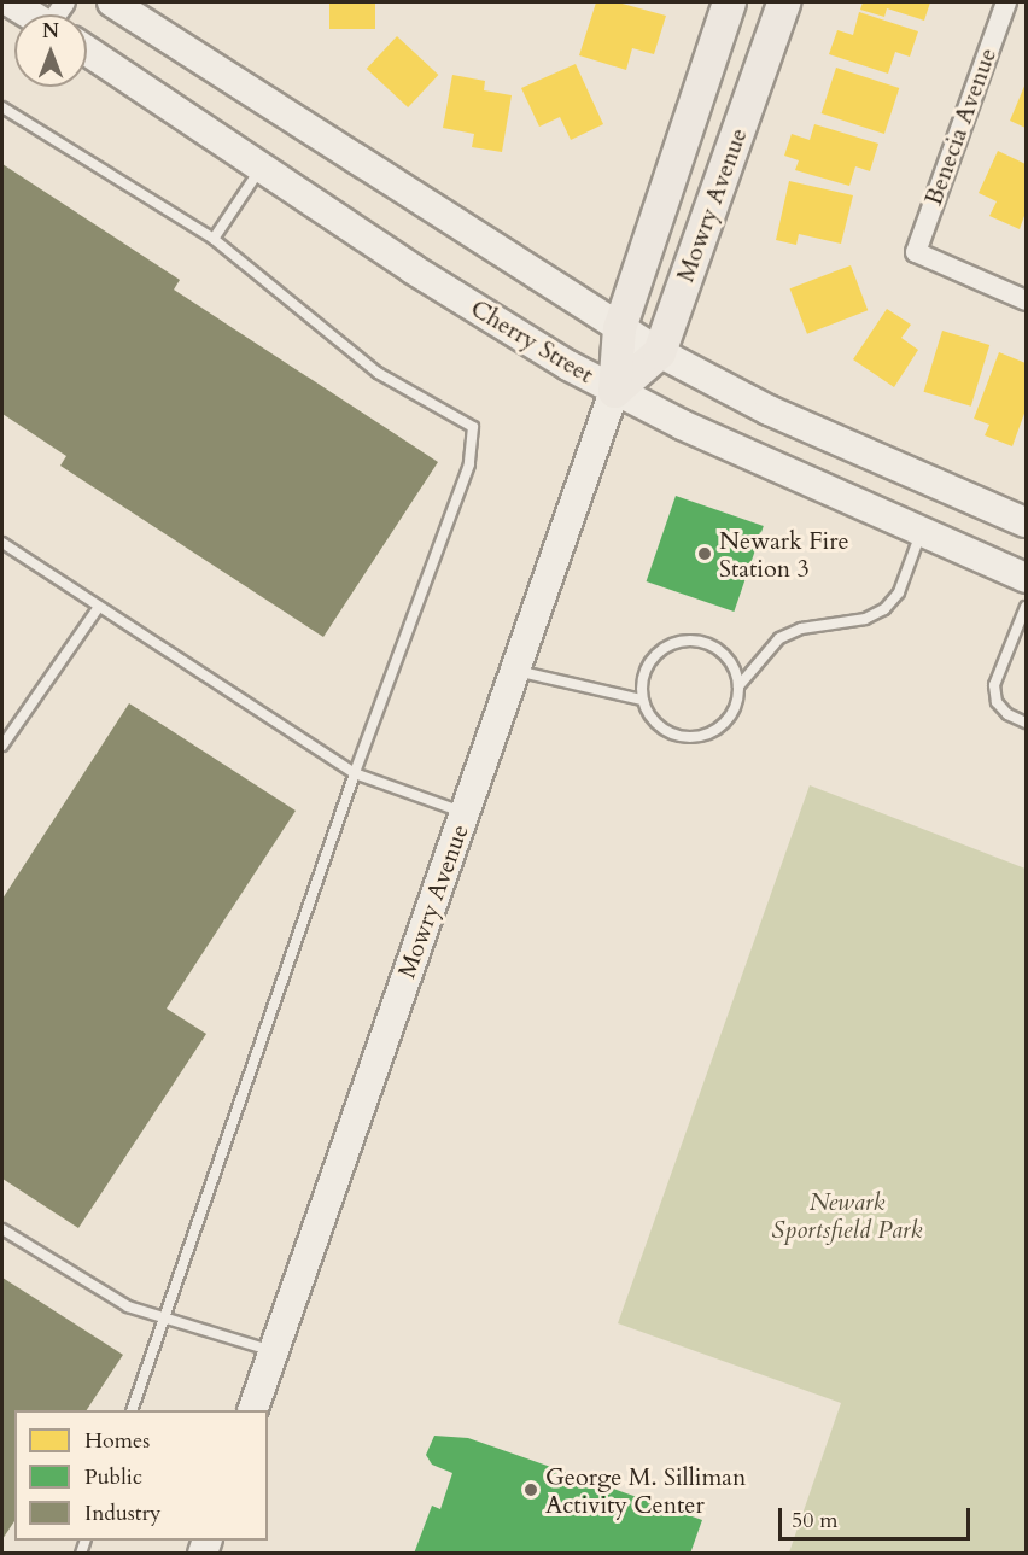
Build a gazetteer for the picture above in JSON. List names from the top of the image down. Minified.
{"streets":{"main road":["Mowry Avenue","Cherry Street"],"street":["Benecia Avenue"]},"crossings":[["Mowry Avenue","Cherry Street"]],"parks":["Newark Sportsfield Park"],"places":["Newark Fire Station 3","George M. Silliman Activity Center"],"legend":["Homes","Public","Industry"],"scale_bar":"50 m","north":"top"}
